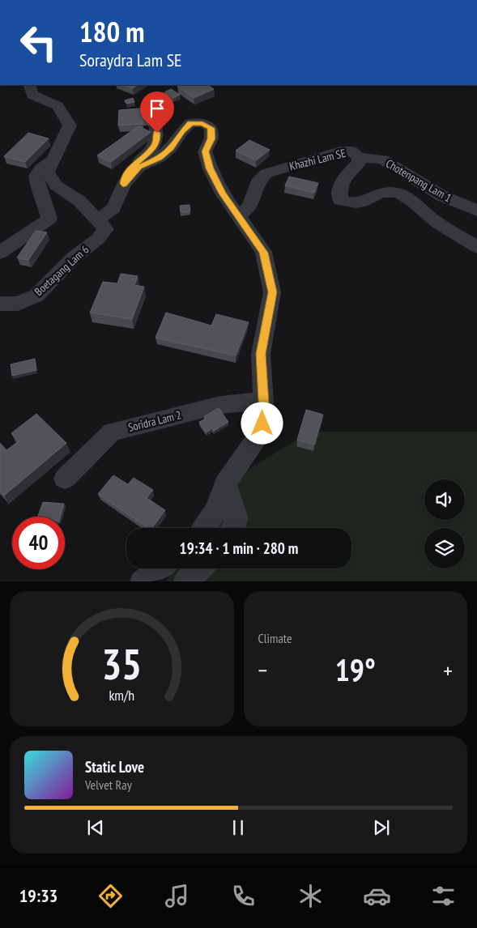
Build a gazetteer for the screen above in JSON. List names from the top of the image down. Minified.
{"streets":{"street":["Khazhi Lam SE","Chotenpang Lam 1","Boetagang Lam 6","Soridra Lam 2"]},"crossings":[["Khazhi Lam SE","Chotenpang Lam 1"]],"page":{"turn":["180 m","Soraydra Lam SE"],"limit":"40","trip":"19:34 · 1 min · 280 m","tile":"Climate","heat":["−","19°","+"],"song":["Static Love","Velvet Ray"],"tabs":"19:33","gauge":["35","km/h"]}}
